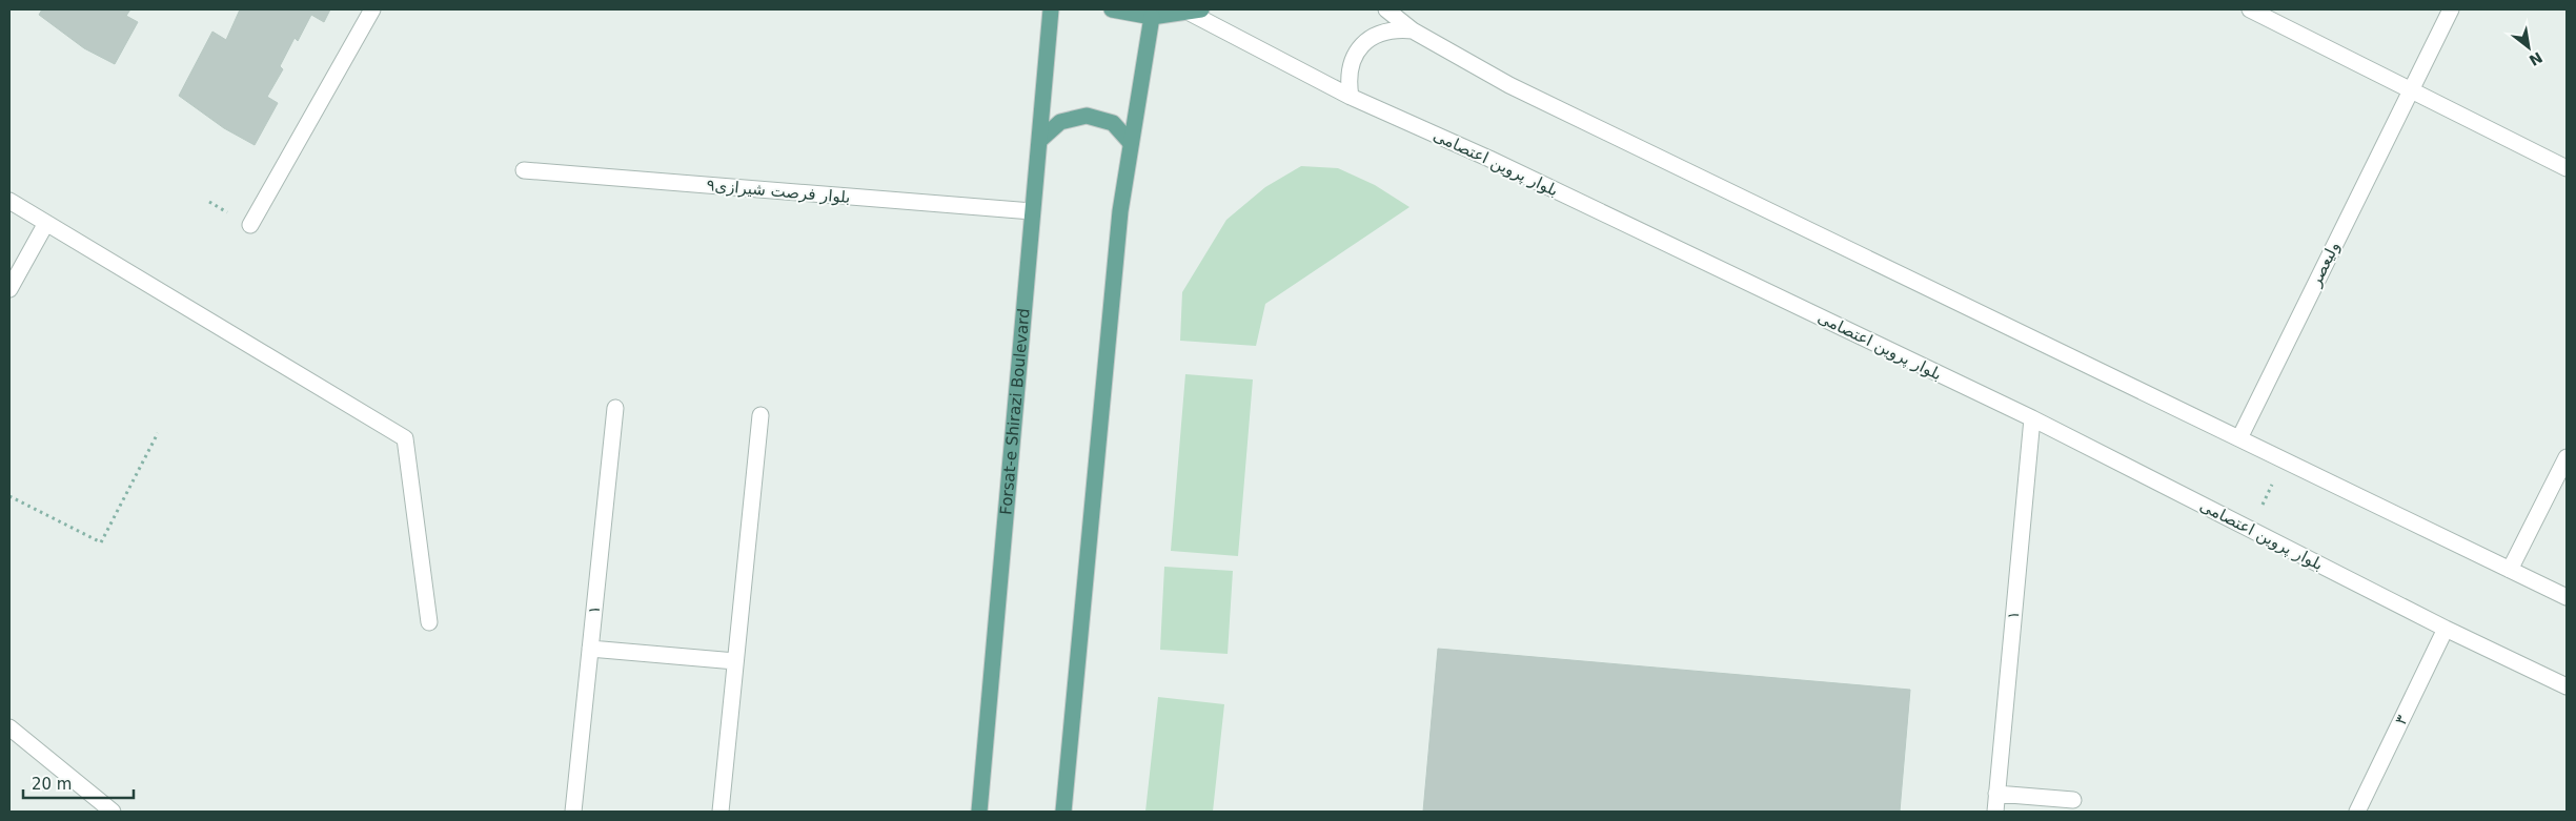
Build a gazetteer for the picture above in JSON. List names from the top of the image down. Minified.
{"streets":{"main road":["Forsat-e Shirazi Boulevard"],"street":["بلوار پروین اعتصامی","۹بلوار فرصت شیرازی","ولیعصر","۱","۳"]},"crossings":[["بلوار پروین اعتصامی","۱"],["بلوار پروین اعتصامی","۳"],["۹بلوار فرصت شیرازی","Forsat-e Shirazi Boulevard"]],"scale_bar":"20 m","north":"bottom right"}
